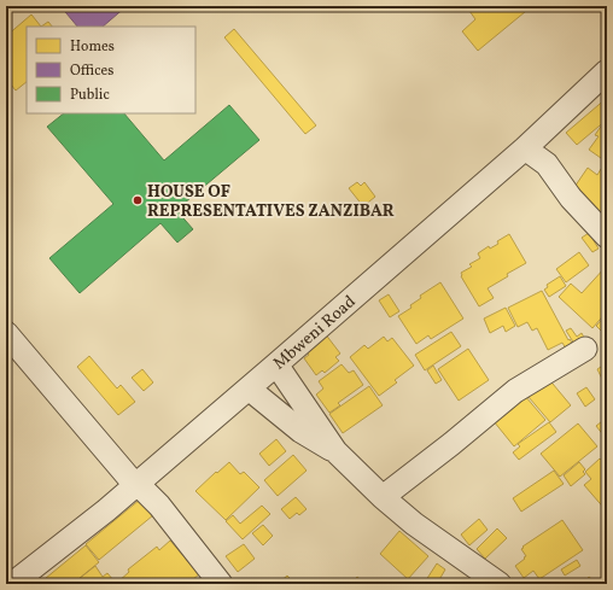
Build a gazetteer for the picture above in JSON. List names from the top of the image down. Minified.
{"streets":{"street":["Mbweni Road"]},"places":["HOUSE OF REPRESENTATIVES ZANZIBAR"],"legend":["Homes","Offices","Public"]}
